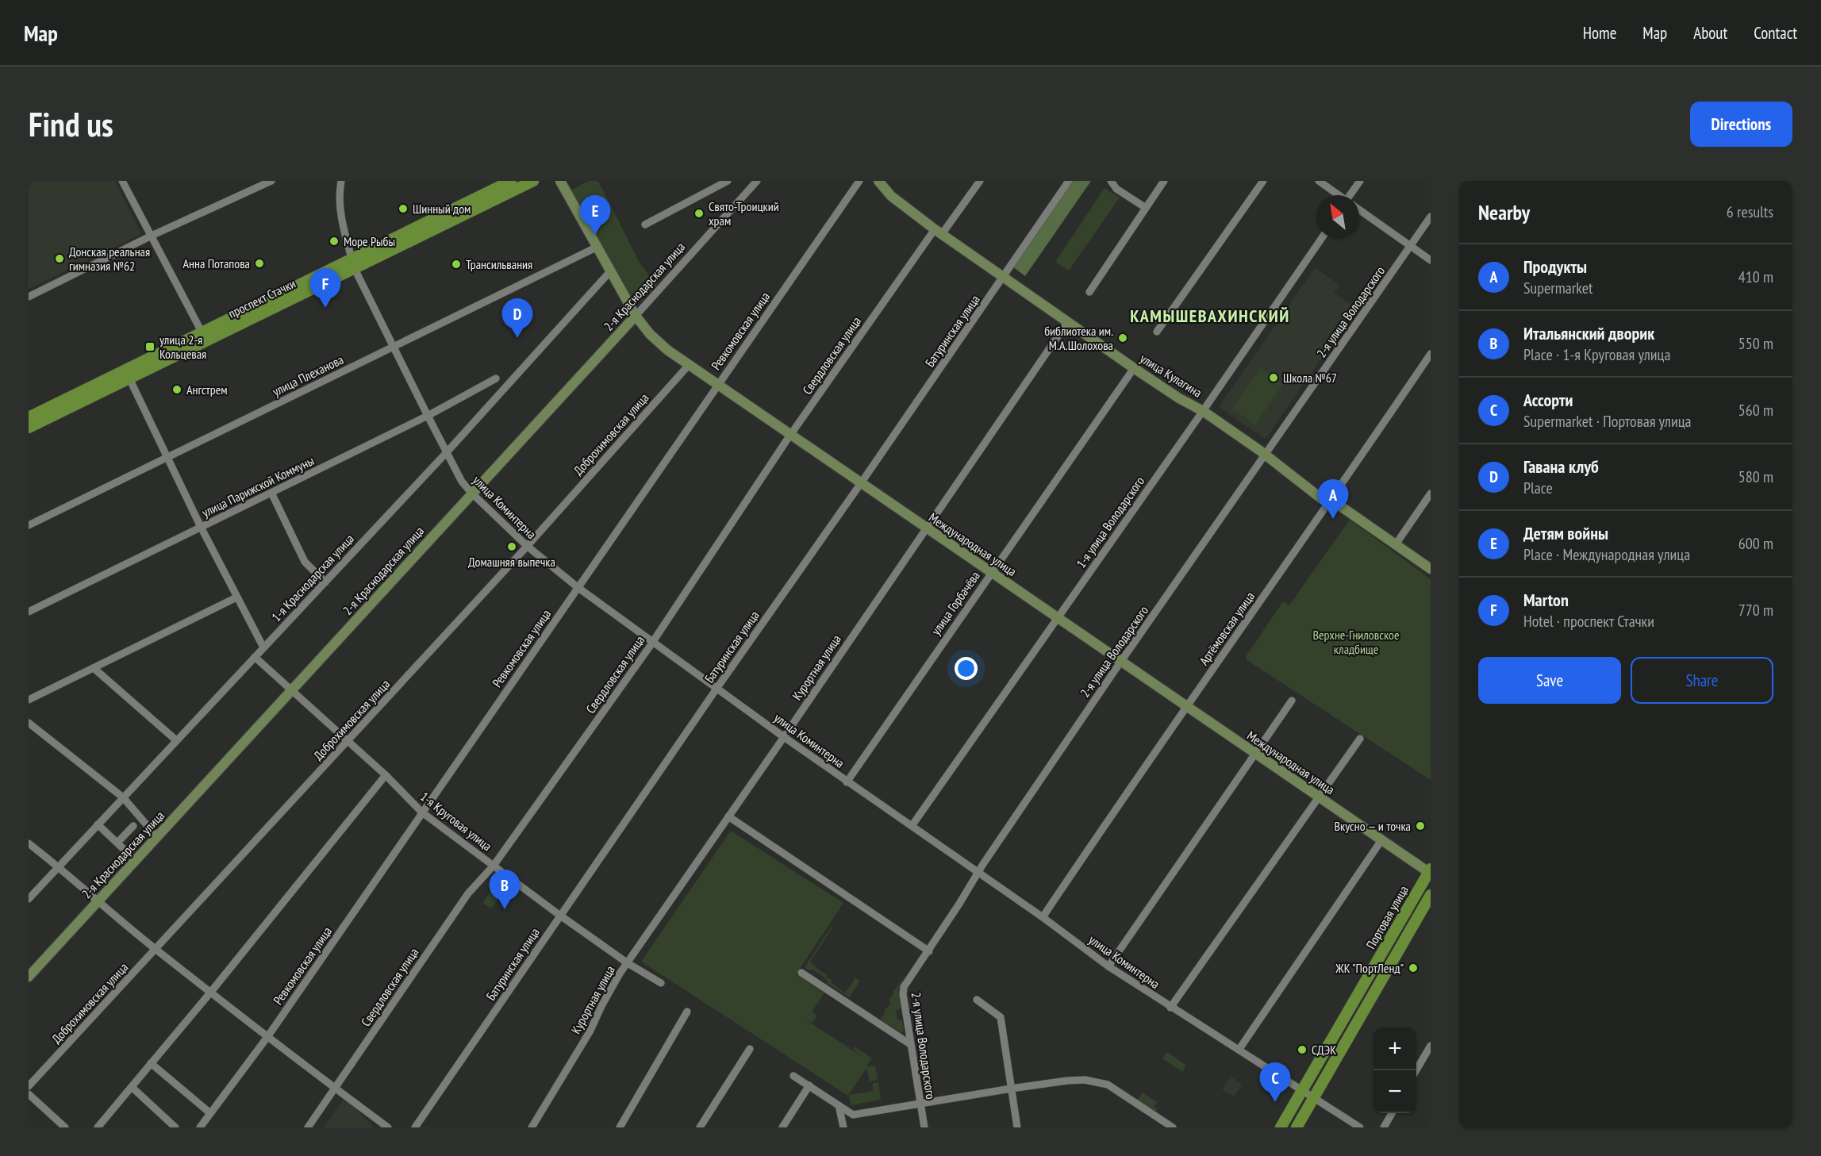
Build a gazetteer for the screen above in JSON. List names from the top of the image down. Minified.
{"streets":{"main road":["проспект Стачки","Портовая улица"],"street":["2-я Краснодарская улица","2-я улица Володарского","Ревкомовская улица","Батуринская улица","Свердловская улица","улица Плеханова","улица Кулагина","Доброхимовская улица","улица Парижской Коммуны","улица Коминтерна","1-я улица Володарского","Международная улица","1-я Краснодарская улица","улица Горбачёва","Артёмовская улица","Курортная улица","1-я Круговая улица"]},"crossings":[["2-я Краснодарская улица","улица Коминтерна"],["2-я Краснодарская улица","Международная улица"],["2-я Краснодарская улица","1-я Круговая улица"],["проспект Стачки","улица Коминтерна"],["2-я улица Володарского","улица Кулагина"],["2-я улица Володарского","улица Коминтерна"],["2-я улица Володарского","Международная улица"],["Ревкомовская улица","улица Коминтерна"],["Ревкомовская улица","Международная улица"],["Ревкомовская улица","1-я Круговая улица"],["Батуринская улица","улица Кулагина"],["Батуринская улица","улица Коминтерна"],["Батуринская улица","Международная улица"],["Батуринская улица","1-я Круговая улица"],["Свердловская улица","улица Кулагина"],["Свердловская улица","улица Коминтерна"],["Свердловская улица","Международная улица"],["Свердловская улица","1-я Круговая улица"],["улица Плеханова","улица Коминтерна"],["улица Плеханова","Международная улица"],["улица Кулагина","1-я улица Володарского"],["улица Кулагина","улица Горбачёва"],["улица Кулагина","Артёмовская улица"],["улица Кулагина","Курортная улица"],["Доброхимовская улица","улица Коминтерна"],["Доброхимовская улица","Международная улица"],["Доброхимовская улица","1-я Круговая улица"],["улица Парижской Коммуны","улица Коминтерна"],["улица Коминтерна","1-я улица Володарского"],["улица Коминтерна","1-я Краснодарская улица"],["улица Коминтерна","улица Горбачёва"],["улица Коминтерна","Артёмовская улица"],["улица Коминтерна","Курортная улица"],["улица Коминтерна","Портовая улица"],["1-я улица Володарского","Международная улица"],["Международная улица","1-я Краснодарская улица"],["Международная улица","улица Горбачёва"],["Международная улица","Артёмовская улица"],["Международная улица","Курортная улица"],["Международная улица","Портовая улица"],["1-я Краснодарская улица","1-я Круговая улица"],["Курортная улица","1-я Круговая улица"]],"districts":["КАМЫШЕВАХИНСКИЙ"],"parks":["Верхне-Гниловское кладбище"],"places":{"other":["Шинный дом","Свято-Троицкий храм","Море Рыбы","Донская реальная гимназия №62","Анна Потапова","Трансильвания","библиотека им. М.А.Шолохова","Школа №67","Ангстрем","Домашняя выпечка","Вкусно — и точка","ЖК \"ПортЛенд\"","СДЭК"],"transit":["улица 2-я Кольцевая"]},"north":"top left","page":{"header":"Map","nav":["Home","Map","About","Contact"],"buttons":["Directions",["Save","Share"]],"title":"Find us","heading":["Nearby","6 results"],"pins":["E","F","D","A","B","C"],"list":[{"mark":"A","name":"Продукты","note":"Supermarket","value":"410 m"},{"mark":"B","name":"Итальянский дворик","note":"Place · 1-я Круговая улица","value":"550 m"},{"mark":"C","name":"Ассорти","note":"Supermarket · Портовая улица","value":"560 m"},{"mark":"D","name":"Гавана клуб","note":"Place","value":"580 m"},{"mark":"E","name":"Детям войны","note":"Place · Международная улица","value":"600 m"},{"mark":"F","name":"Marton","note":"Hotel · проспект Стачки","value":"770 m"}],"map_buttons":["+","−"]}}
